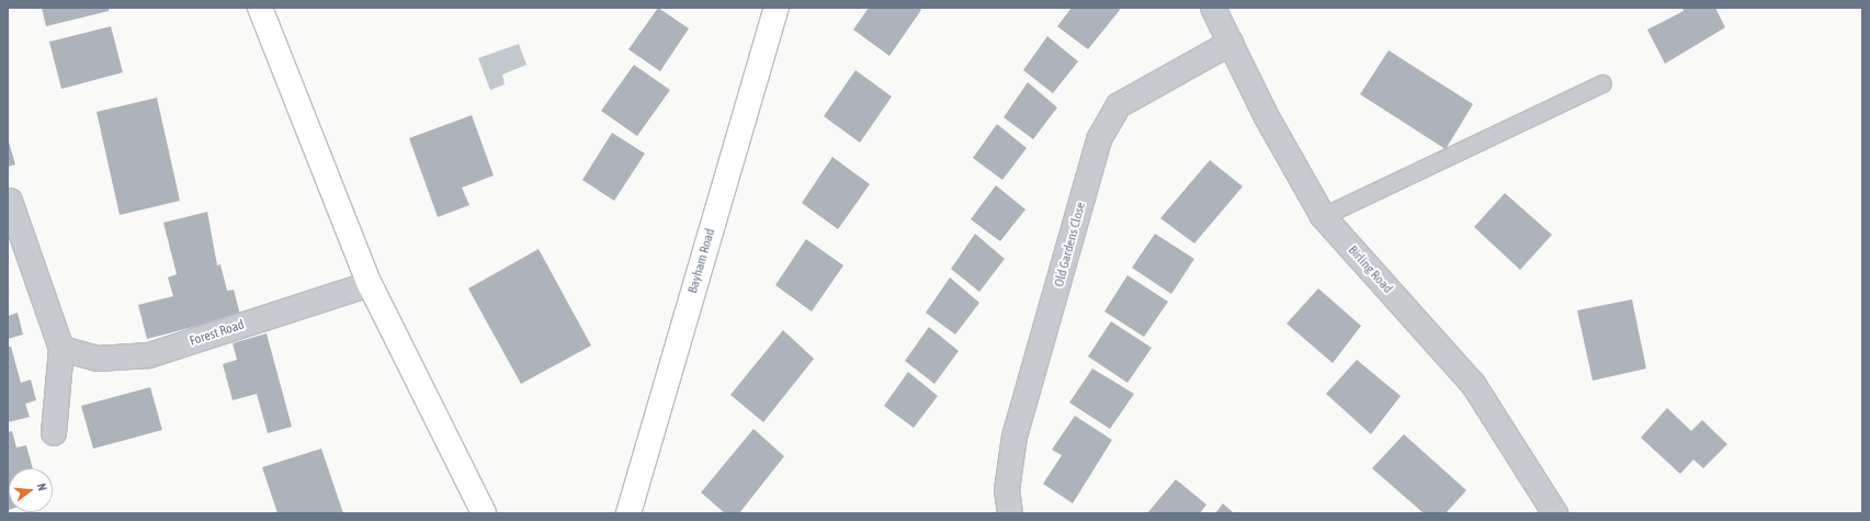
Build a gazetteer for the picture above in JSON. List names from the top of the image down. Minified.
{"streets":{"street":["Old Gardens Close","Bayham Road","Birling Road","Forest Road"]},"crossings":[["Old Gardens Close","Birling Road"]],"north":"right"}
